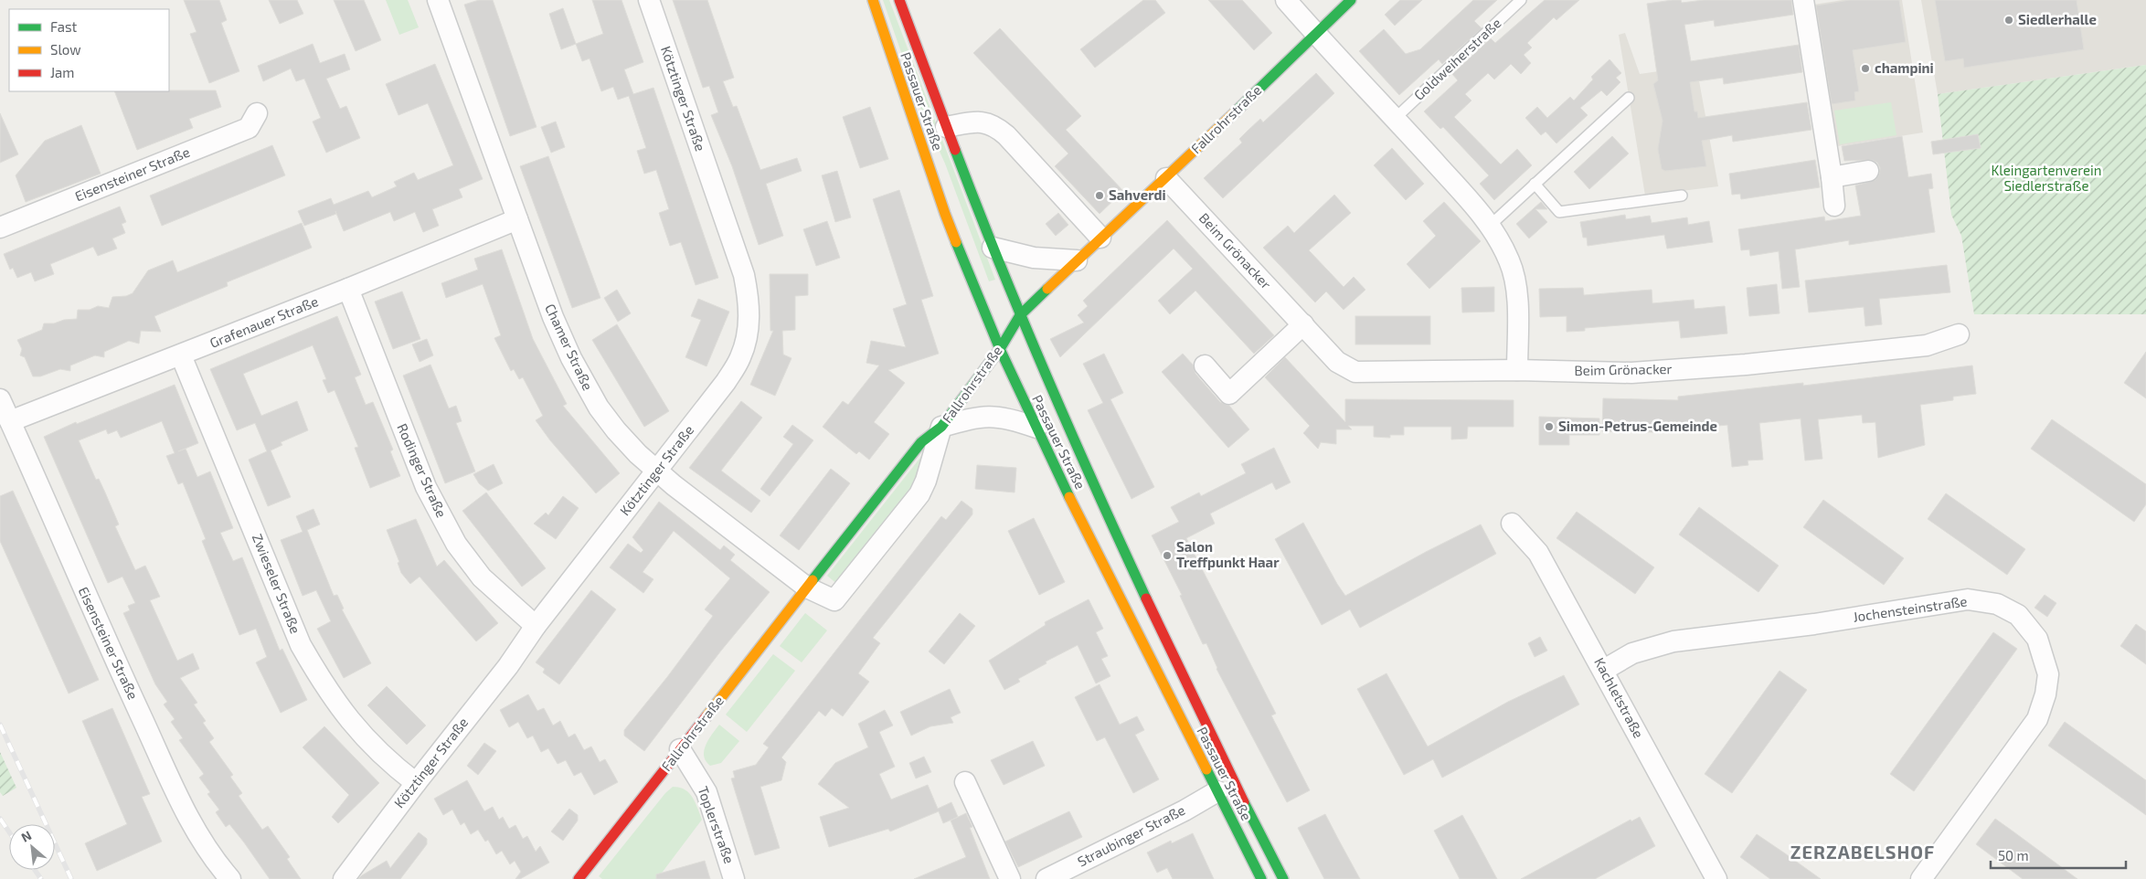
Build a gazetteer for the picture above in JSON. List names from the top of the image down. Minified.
{"streets":{"main road":["Passauer Straße","Fallrohrstraße"],"street":["Kötztinger Straße","Eisensteiner Straße","Beim Grönacker","Grafenauer Straße","Chamer Straße","Rodinger Straße","Zwieseler Straße","Jochensteinstraße","Kachletstraße","Toplerstraße","Straubinger Straße"],"lane":["Goldweiherstraße"]},"crossings":[["Kötztinger Straße","Chamer Straße"],["Kötztinger Straße","Rodinger Straße"],["Kötztinger Straße","Zwieseler Straße"],["Passauer Straße","Fallrohrstraße"],["Passauer Straße","Straubinger Straße"],["Fallrohrstraße","Beim Grönacker"],["Fallrohrstraße","Chamer Straße"],["Fallrohrstraße","Toplerstraße"],["Eisensteiner Straße","Grafenauer Straße"],["Grafenauer Straße","Chamer Straße"],["Grafenauer Straße","Rodinger Straße"],["Grafenauer Straße","Zwieseler Straße"],["Jochensteinstraße","Kachletstraße"]],"districts":["ZERZABELSHOF"],"parks":["Kleingartenverein Siedlerstraße"],"places":["Siedlerhalle","champini","Sahverdi","Simon-Petrus-Gemeinde","Salon Treffpunkt Haar"],"legend":["Fast","Slow","Jam"],"scale_bar":"50 m","north":"top left"}
